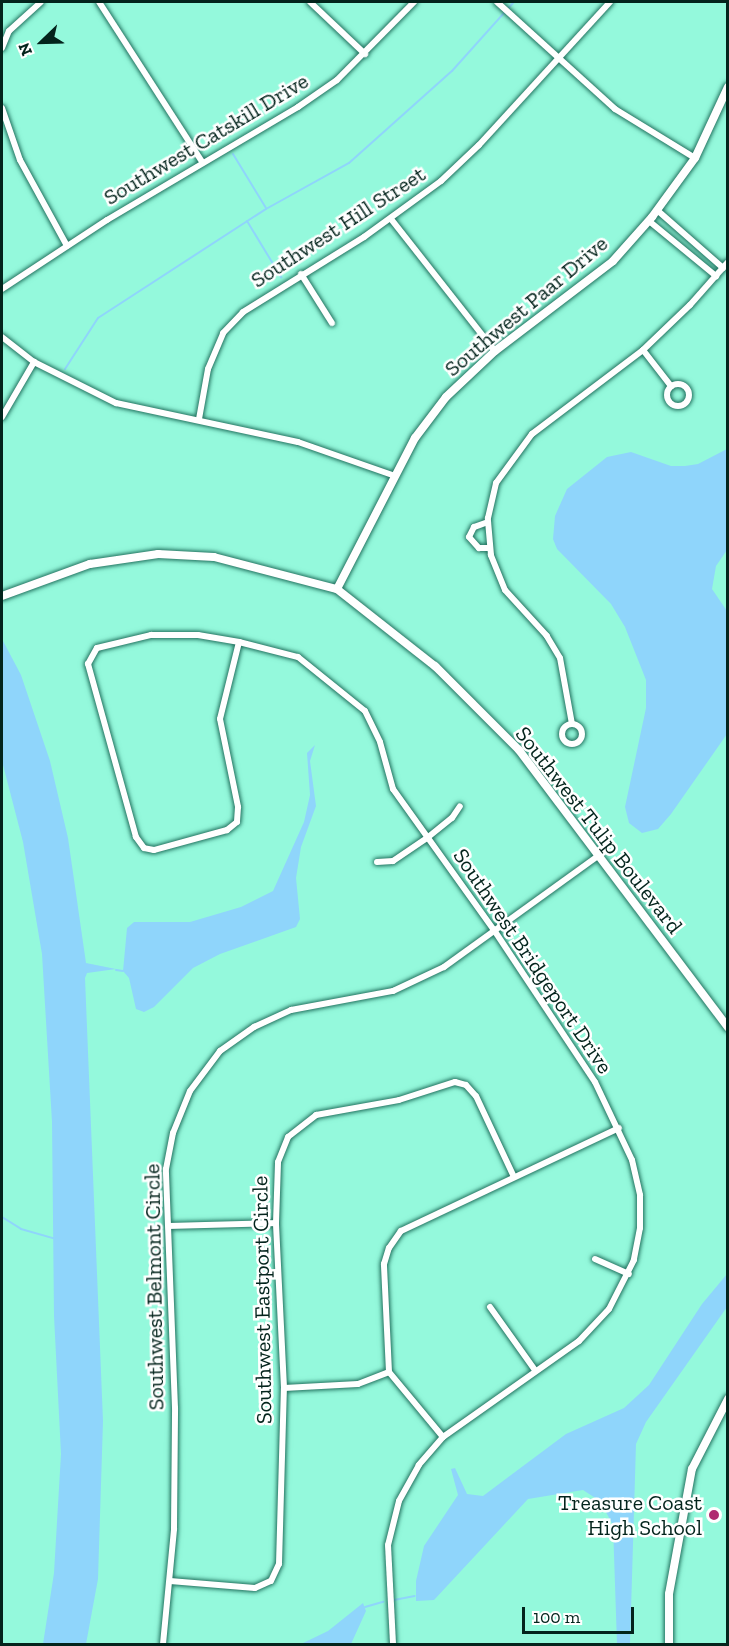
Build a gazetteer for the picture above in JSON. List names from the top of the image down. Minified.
{"streets":{"street":["Southwest Catskill Drive","Southwest Hill Street","Southwest Paar Drive","Southwest Tulip Boulevard","Southwest Bridgeport Drive","Southwest Belmont Circle","Southwest Eastport Circle"]},"crossings":[["Southwest Paar Drive","Southwest Tulip Boulevard"],["Southwest Tulip Boulevard","Southwest Belmont Circle"],["Southwest Bridgeport Drive","Southwest Belmont Circle"],["Southwest Belmont Circle","Southwest Eastport Circle"]],"places":["Treasure Coast High School"],"scale_bar":"100 m","north":"bottom left"}
